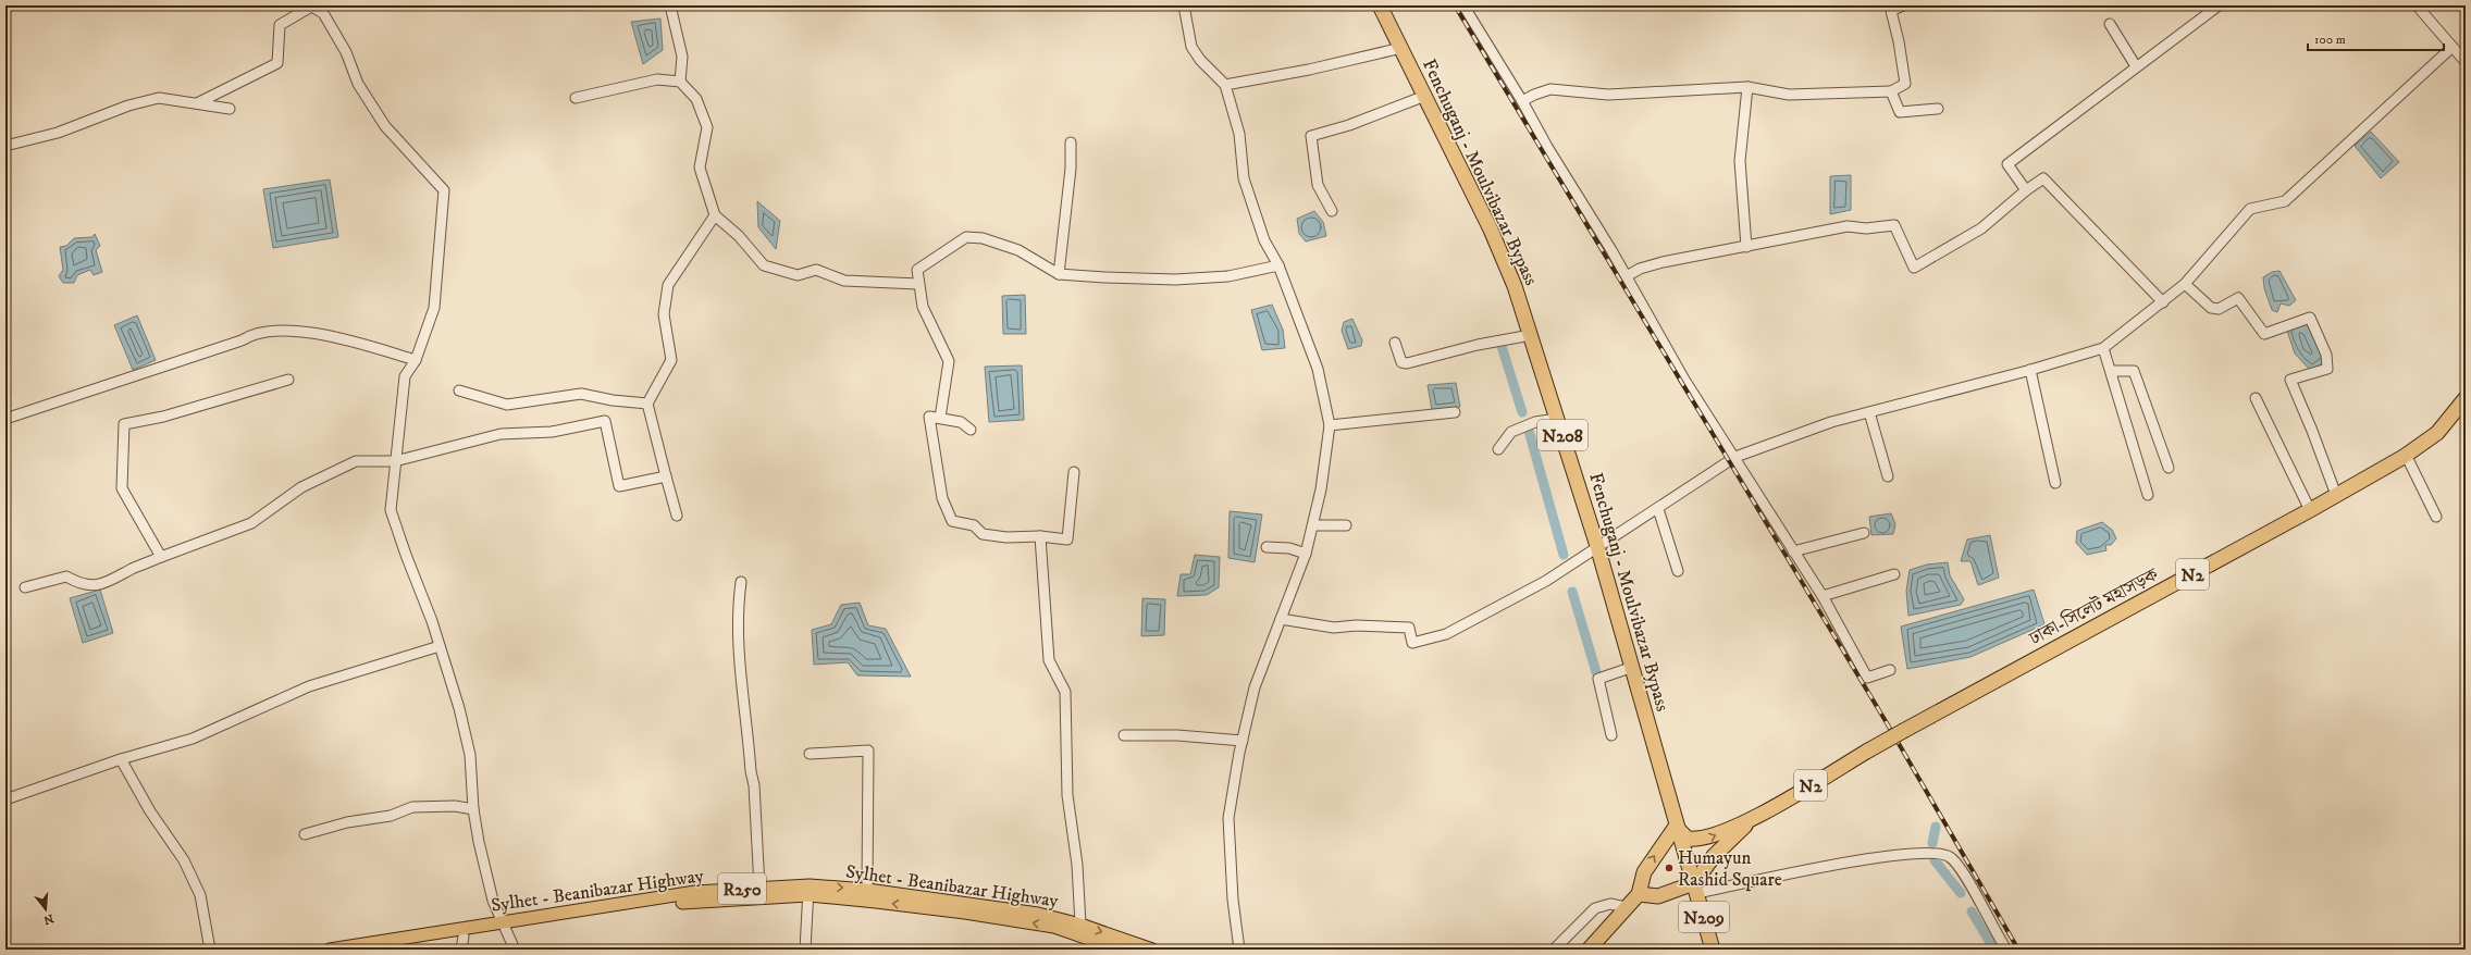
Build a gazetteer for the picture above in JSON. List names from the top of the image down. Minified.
{"streets":{"highway":["Fenchuganj - Moulvibazar Bypass","N208","N2","ঢাকা-সিলেট মহাসড়ক","N209"],"main road":["Sylhet - Beanibazar Highway","R250"]},"crossings":[["Fenchuganj - Moulvibazar Bypass","ঢাকা-সিলেট মহাসড়ক"],["Fenchuganj - Moulvibazar Bypass","N209"],["ঢাকা-সিলেট মহাসড়ক","N209"]],"places":["Humayun Rashid Square"],"scale_bar":"100 m","north":"bottom"}
